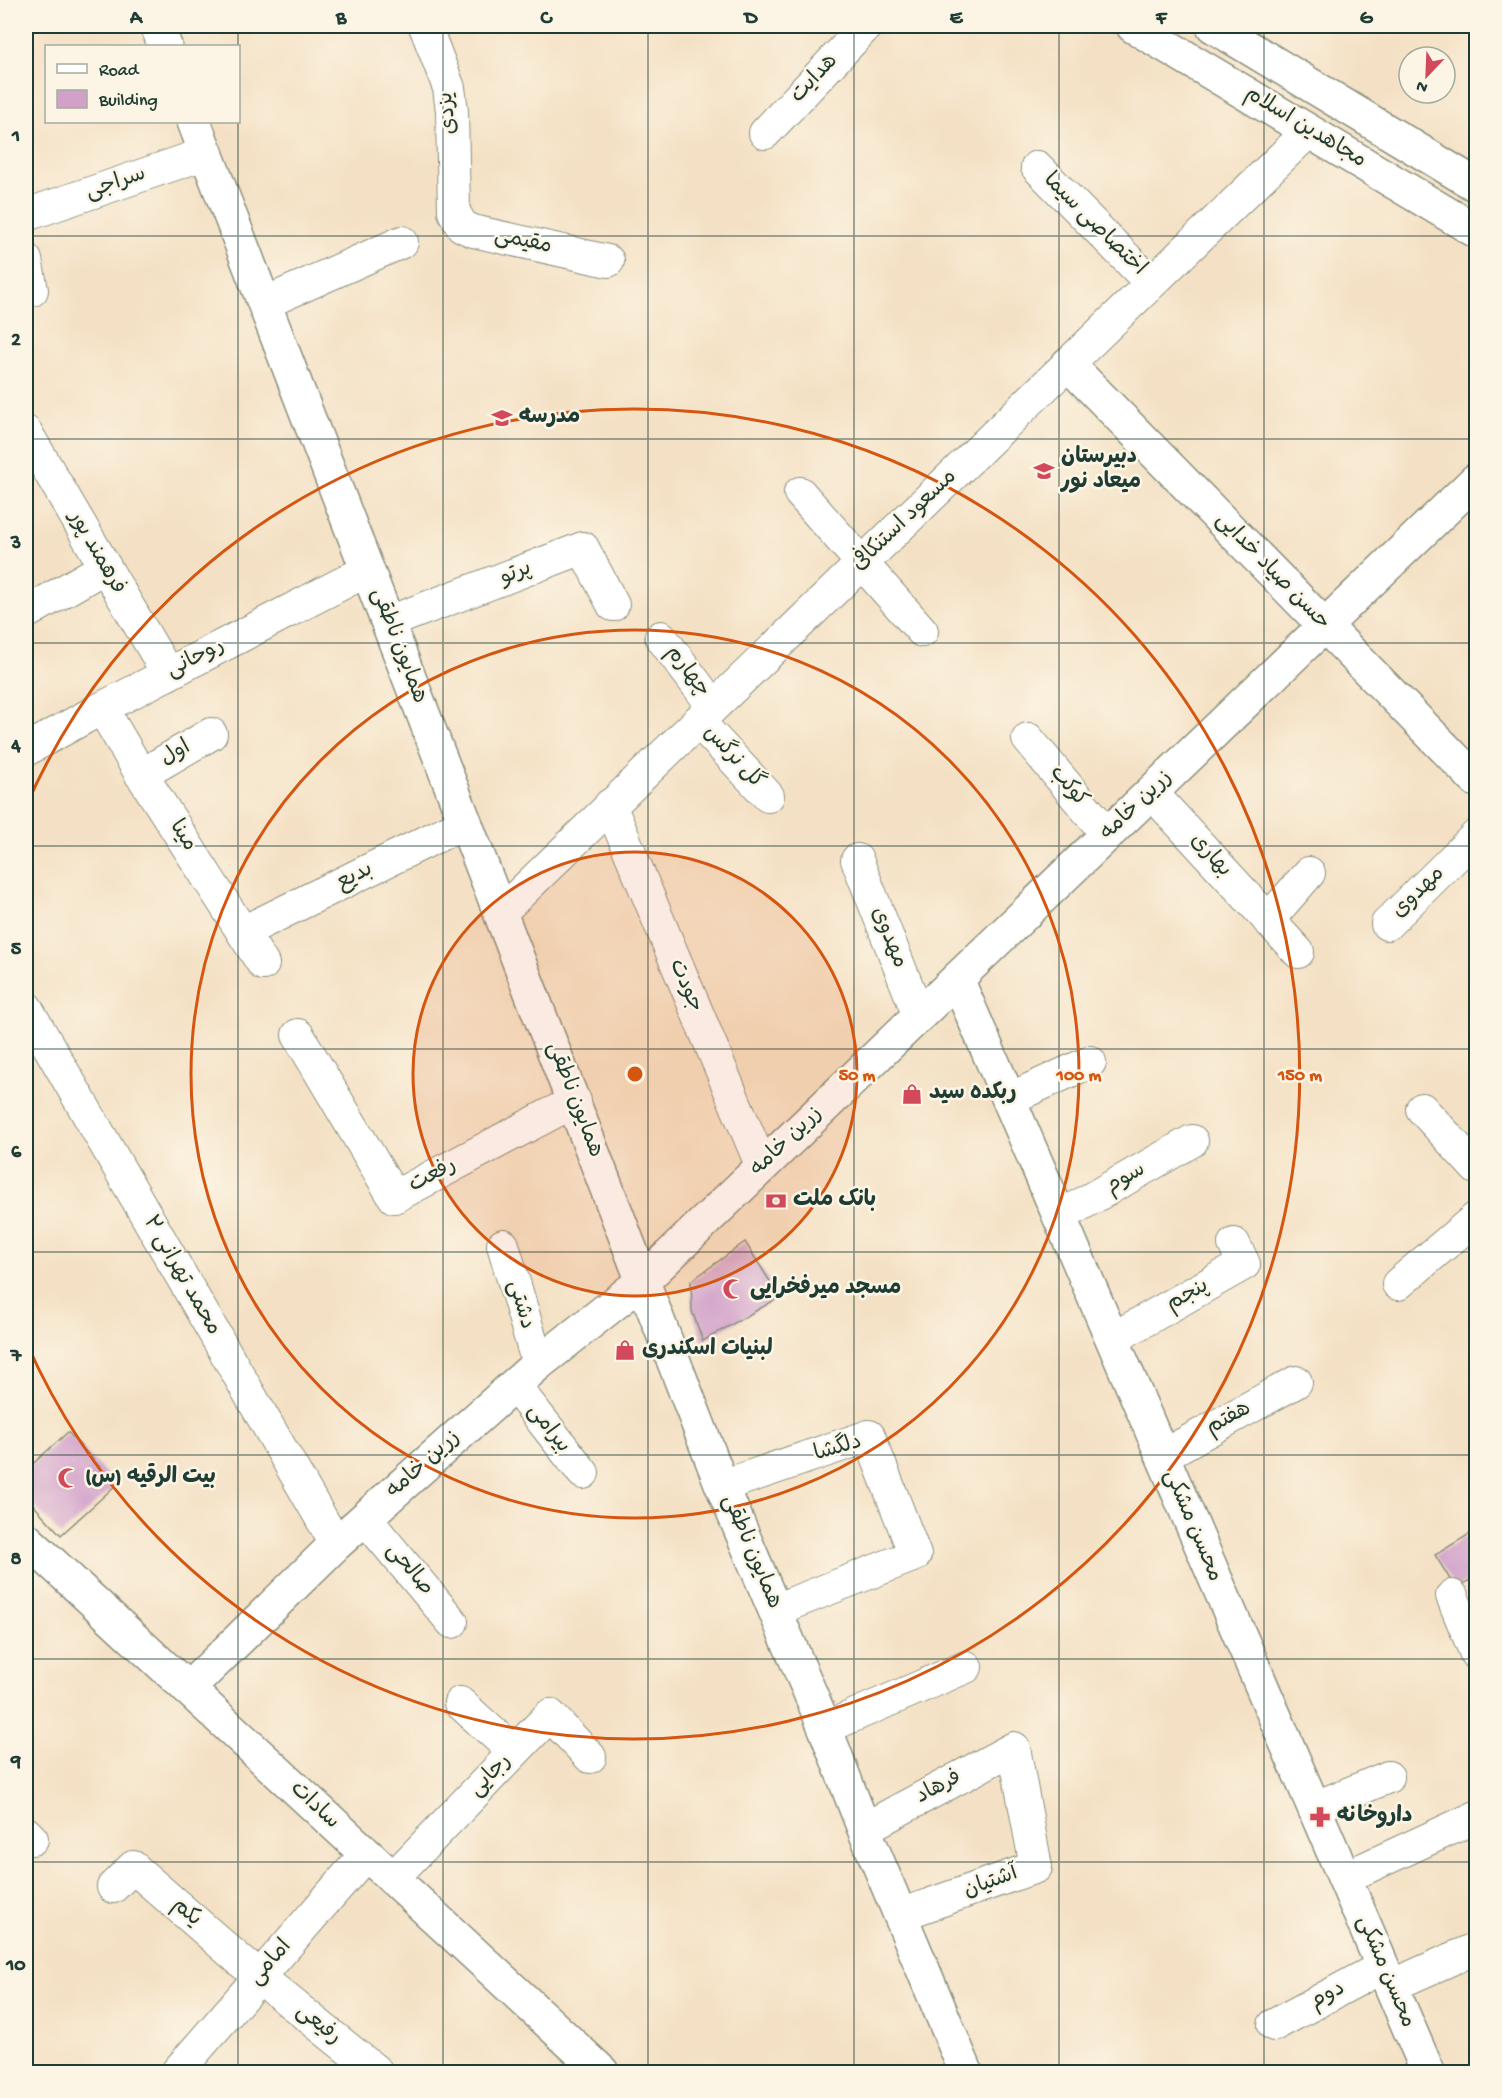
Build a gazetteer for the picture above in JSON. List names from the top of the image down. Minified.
{"streets":{"main road":["مجاهدین اسلام","حسن صیاد خدایی","همایون ناطقی","زرین خامه","محسن مشکی","سادات"],"street":["هدایت","یزدی","سراجی","اختصاصی سیما","مقیمی","مسعود استنکافی","فرهمند پور","پرتو","روحانی","چهارم","اول","گل نرگس","کوکب","مینا","بهاری","بدیع","مهدوی","جودت","رفعت","سوم","محمد تهرانی ۲","پنجم","دشتی","هفتم","بیرامی","دلگشا","صالحی","رجایی","فرهاد","آشتیان","یکم","امامی","دوم","رفیعی"]},"crossings":[["یزدی","مقیمی"],["مجاهدین اسلام","مسعود استنکافی"],["سراجی","همایون ناطقی"],["اختصاصی سیما","مسعود استنکافی"],["مسعود استنکافی","حسن صیاد خدایی"],["مسعود استنکافی","همایون ناطقی"],["مسعود استنکافی","چهارم"],["مسعود استنکافی","گل نرگس"],["مسعود استنکافی","جودت"],["فرهمند پور","روحانی"],["حسن صیاد خدایی","زرین خامه"],["پرتو","همایون ناطقی"],["همایون ناطقی","روحانی"],["همایون ناطقی","زرین خامه"],["همایون ناطقی","بدیع"],["همایون ناطقی","رفعت"],["همایون ناطقی","دلگشا"],["همایون ناطقی","فرهاد"],["همایون ناطقی","آشتیان"],["روحانی","مینا"],["چهارم","گل نرگس"],["اول","مینا"],["کوکب","زرین خامه"],["زرین خامه","بهاری"],["زرین خامه","مهدوی"],["زرین خامه","جودت"],["زرین خامه","محمد تهرانی ۲"],["زرین خامه","دشتی"],["زرین خامه","بیرامی"],["زرین خامه","محسن مشکی"],["زرین خامه","صالحی"],["زرین خامه","سادات"],["مینا","بدیع"],["سوم","محسن مشکی"],["پنجم","محسن مشکی"],["دشتی","بیرامی"],["هفتم","محسن مشکی"],["محسن مشکی","دوم"],["رجایی","سادات"],["فرهاد","آشتیان"],["سادات","امامی"],["یکم","امامی"],["یکم","رفیعی"],["امامی","رفیعی"]],"places":{"school or university":["مدرسه","دبیرستان میعاد نور"],"shop":["ربکده سید","لبنیات اسکندری"],"bank":["بانک ملت"],"mosque":["مسجد میرفخرایی","بیت الرقیه (س)"],"pharmacy":["داروخانه"]},"legend":["Road","Building"],"north":"bottom left","grid":{"columns":["A","B","C","D","E","F","G"],"rows":["1","2","3","4","5","6","7","8","9","10"]},"rings":["50 m","100 m","150 m"]}
